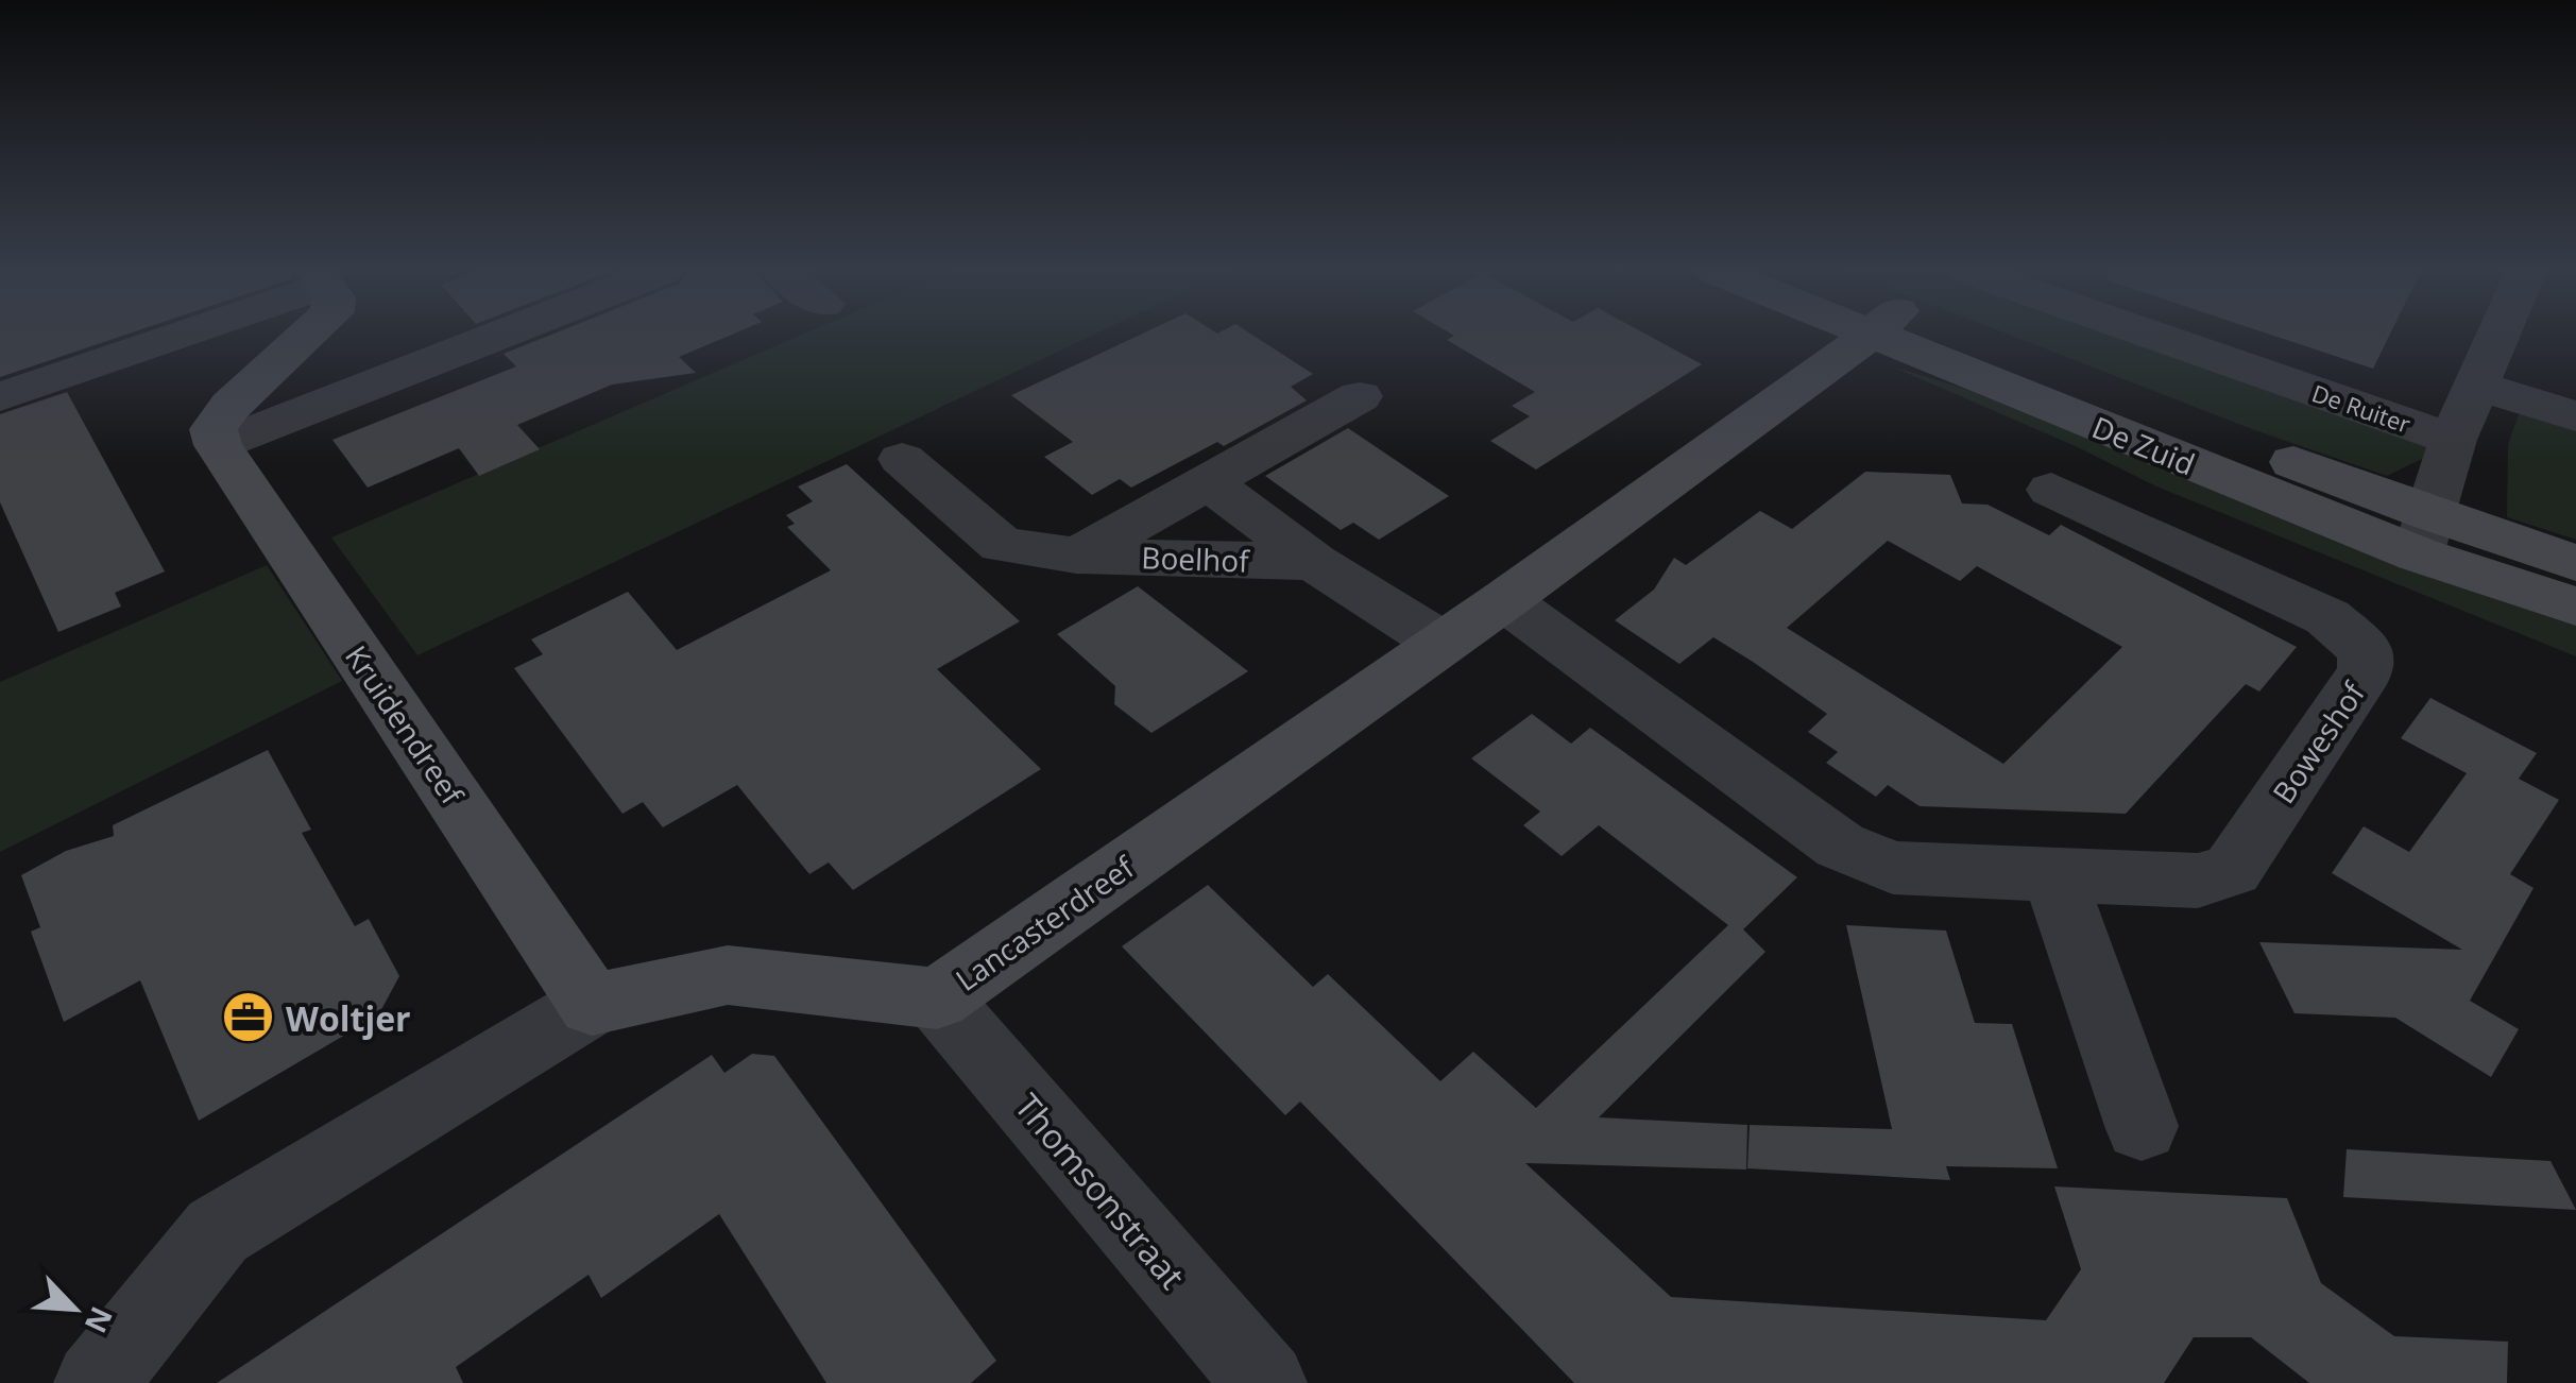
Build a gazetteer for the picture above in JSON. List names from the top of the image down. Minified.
{"streets":{"street":["De Ruiter","De Zuid","Boelhof","Kruidendreef","Boweshof","Lancasterdreef","Thomsonstraat"]},"crossings":[["Boelhof","Lancasterdreef"],["Kruidendreef","Lancasterdreef"],["Boweshof","Lancasterdreef"],["Lancasterdreef","Thomsonstraat"]],"places":{"office":["Woltjer"]},"north":"bottom right"}
